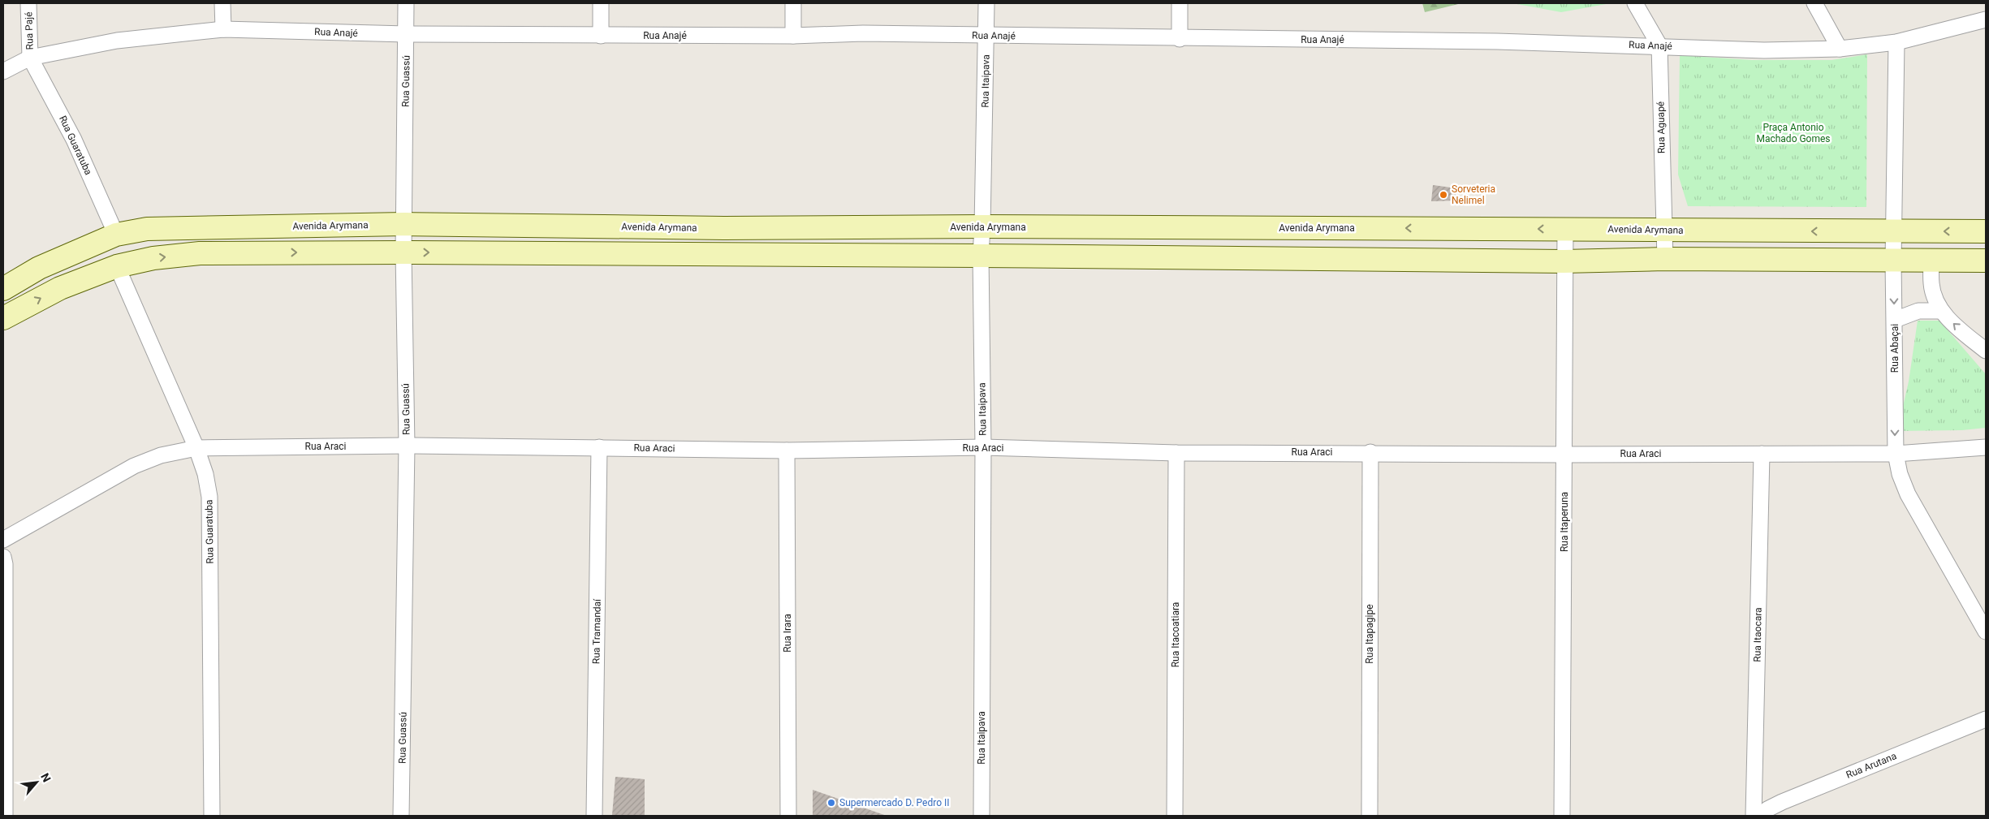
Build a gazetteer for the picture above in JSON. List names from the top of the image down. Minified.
{"streets":{"main road":["Avenida Arymana"],"street":["Rua Pajé","Rua Anajé","Rua Guassú","Rua Itaipava","Rua Aguapé","Rua Guaratuba","Rua Abaçai","Rua Araci","Rua Itaperuna","Rua Tramandaí","Rua Irara","Rua Itapagipe","Rua Itacoatiara","Rua Itaocara","Rua Arutana"]},"crossings":[["Rua Pajé","Rua Anajé"],["Rua Pajé","Rua Guaratuba"],["Rua Anajé","Rua Guassú"],["Rua Anajé","Rua Itaipava"],["Rua Anajé","Rua Aguapé"],["Rua Anajé","Rua Guaratuba"],["Rua Anajé","Rua Abaçai"],["Rua Guassú","Avenida Arymana"],["Rua Guassú","Rua Araci"],["Rua Itaipava","Avenida Arymana"],["Rua Itaipava","Rua Araci"],["Rua Aguapé","Avenida Arymana"],["Rua Guaratuba","Avenida Arymana"],["Rua Guaratuba","Rua Araci"],["Avenida Arymana","Rua Abaçai"],["Avenida Arymana","Rua Itaperuna"],["Rua Abaçai","Rua Araci"],["Rua Araci","Rua Itaperuna"],["Rua Araci","Rua Tramandaí"],["Rua Araci","Rua Irara"],["Rua Araci","Rua Itapagipe"],["Rua Araci","Rua Itacoatiara"],["Rua Araci","Rua Itaocara"]],"parks":["Praça Antonio Machado Gomes"],"places":["Sorveteria Nelimel","Supermercado D. Pedro II"],"north":"top right"}
